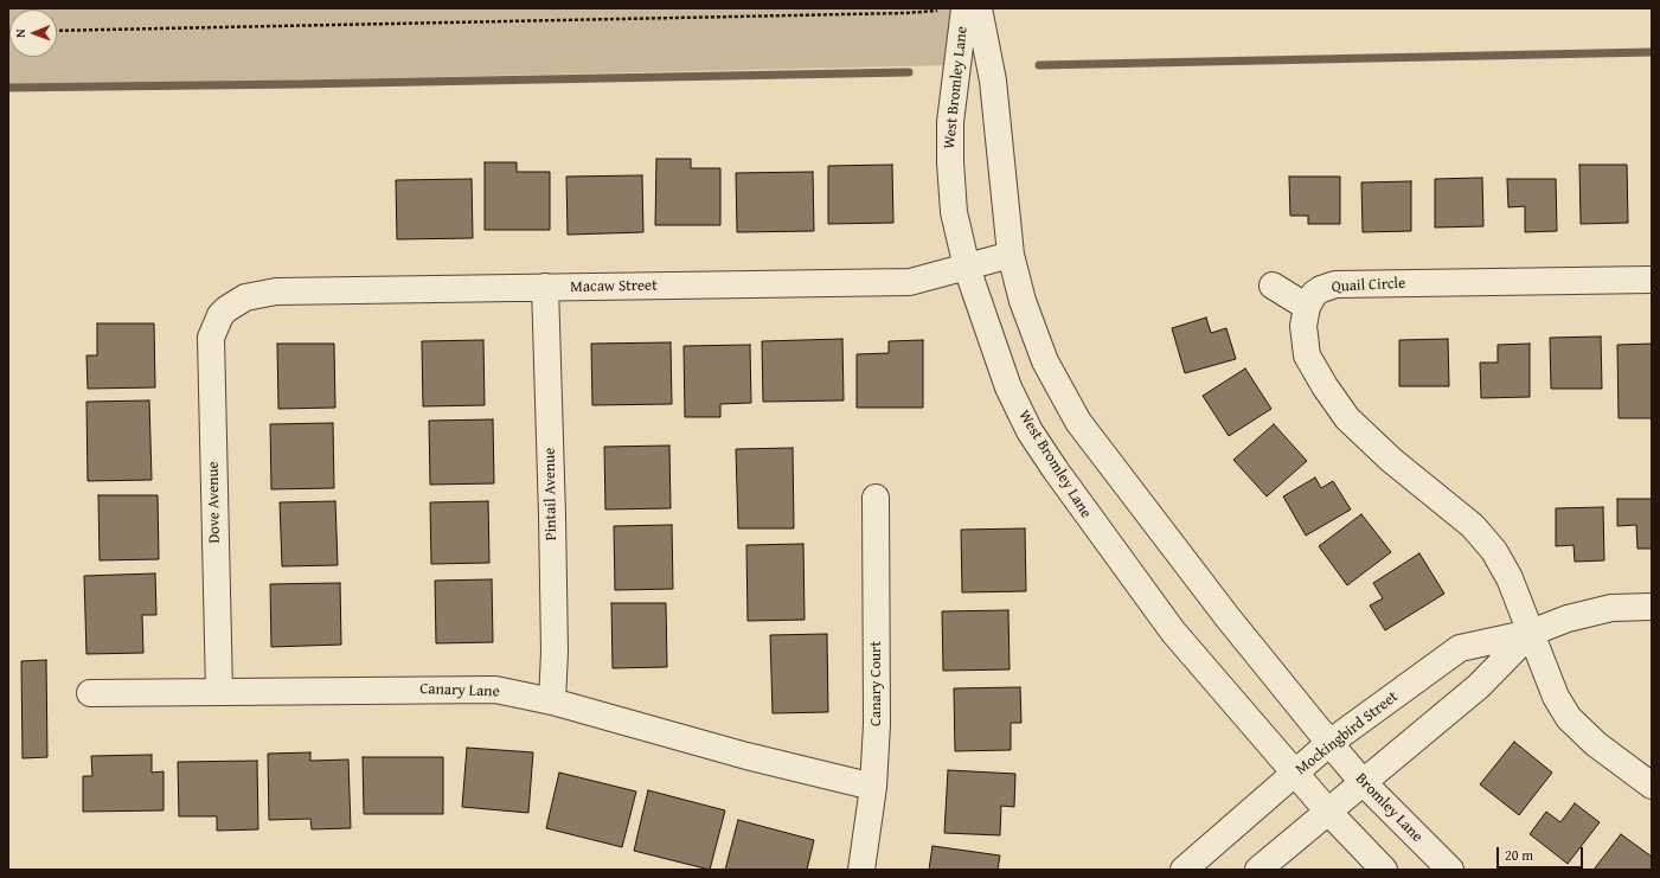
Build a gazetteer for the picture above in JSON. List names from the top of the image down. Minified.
{"streets":{"street":["West Bromley Lane","Quail Circle","Macaw Street","Pintail Avenue","Dove Avenue","Canary Court","Canary Lane","Mockingbird Street","Bromley Lane"]},"crossings":[["West Bromley Lane","Macaw Street"],["West Bromley Lane","Mockingbird Street"],["West Bromley Lane","Bromley Lane"],["Macaw Street","Pintail Avenue"],["Macaw Street","Dove Avenue"],["Pintail Avenue","Canary Lane"],["Dove Avenue","Canary Lane"],["Canary Court","Canary Lane"],["Mockingbird Street","Bromley Lane"]],"scale_bar":"20 m","north":"left"}
